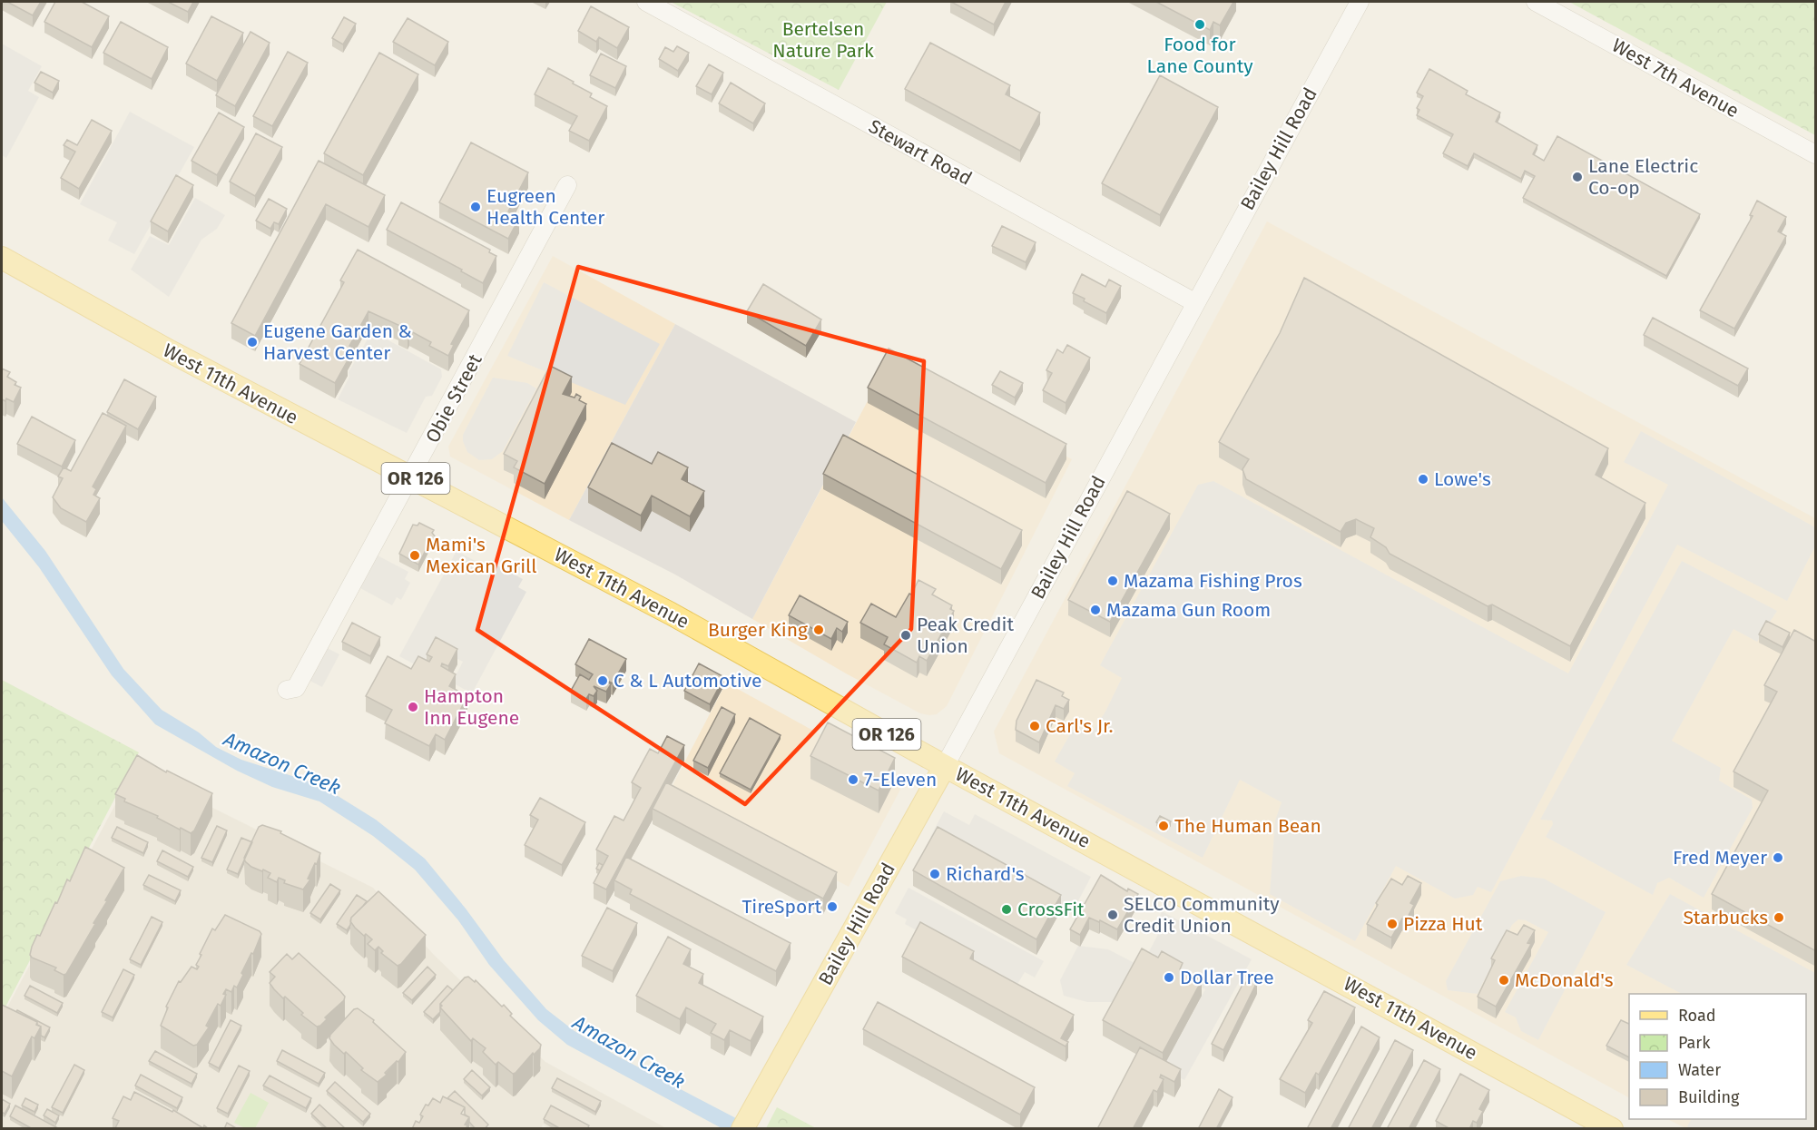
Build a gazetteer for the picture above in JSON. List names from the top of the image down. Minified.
{"streets":{"main road":["Bailey Hill Road","West 11th Avenue","OR 126"],"street":["West 7th Avenue","Stewart Road","Obie Street"]},"crossings":[["Bailey Hill Road","Stewart Road"],["Bailey Hill Road","West 11th Avenue"],["West 11th Avenue","Obie Street"]],"water":["Amazon Creek"],"parks":["Bertelsen Nature Park"],"places":["Food for Lane County","Lane Electric Co-op","Eugreen Health Center","Eugene Garden & Harvest Center","Lowe's","Mami's Mexican Grill","Mazama Fishing Pros","Mazama Gun Room","Burger King","Peak Credit Union","C & L Automotive","Hampton Inn Eugene","Carl's Jr.","7-Eleven","The Human Bean","Fred Meyer","Richard's","TireSport","CrossFit","SELCO Community Credit Union","Starbucks","Pizza Hut","Dollar Tree","McDonald's"],"legend":["Road","Park","Water","Building"]}
